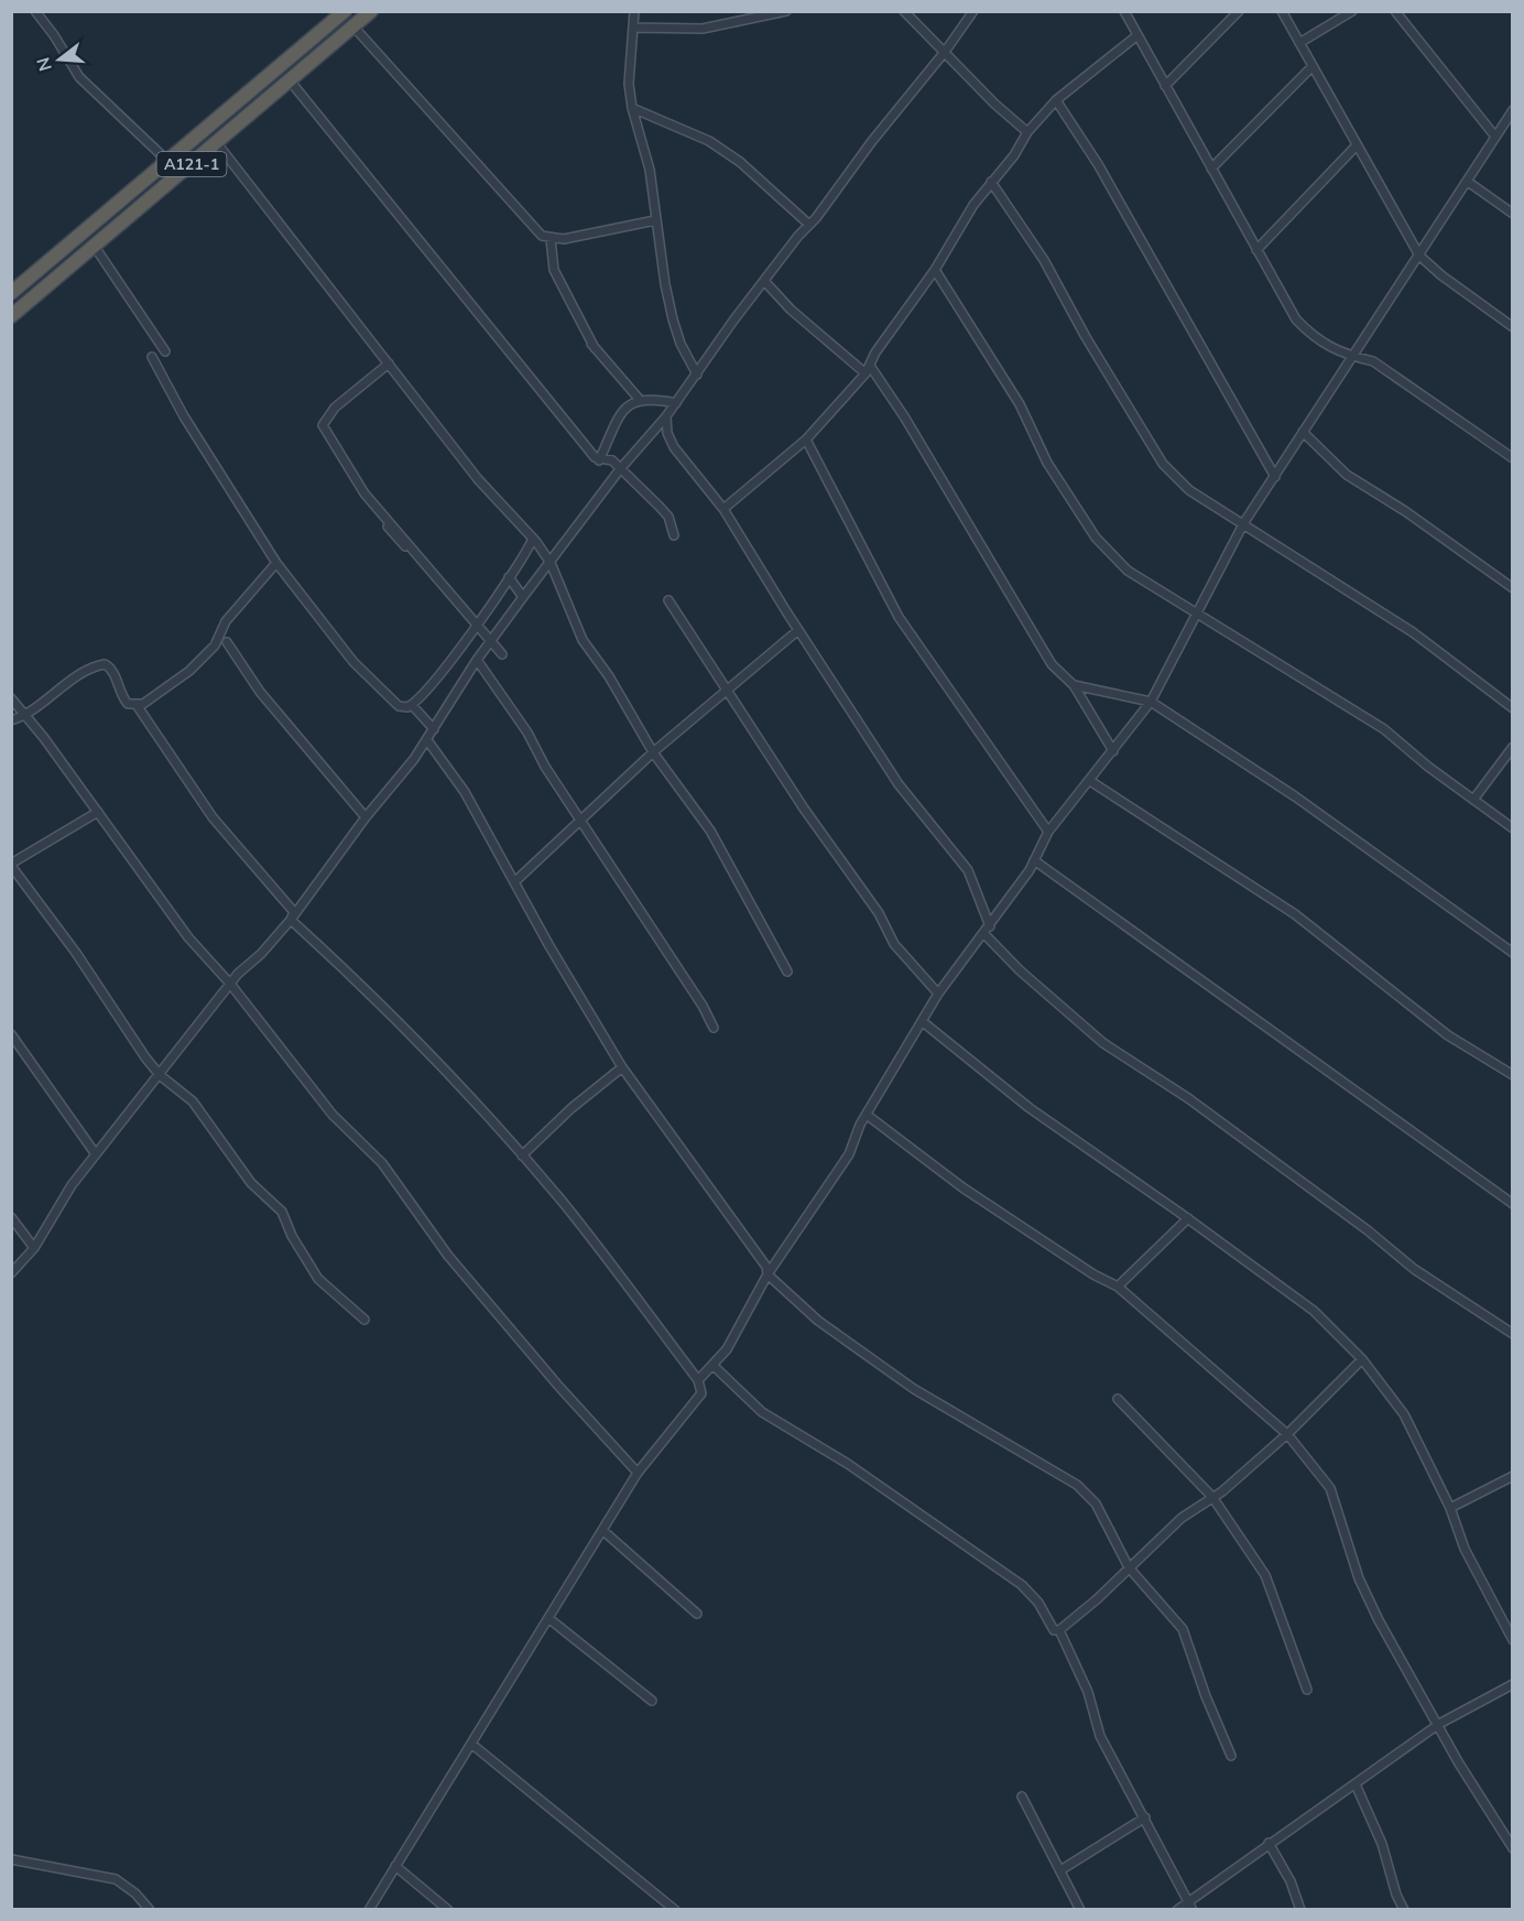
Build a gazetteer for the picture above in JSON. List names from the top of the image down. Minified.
{"streets":{"highway":["A121-1"]},"north":"left"}
